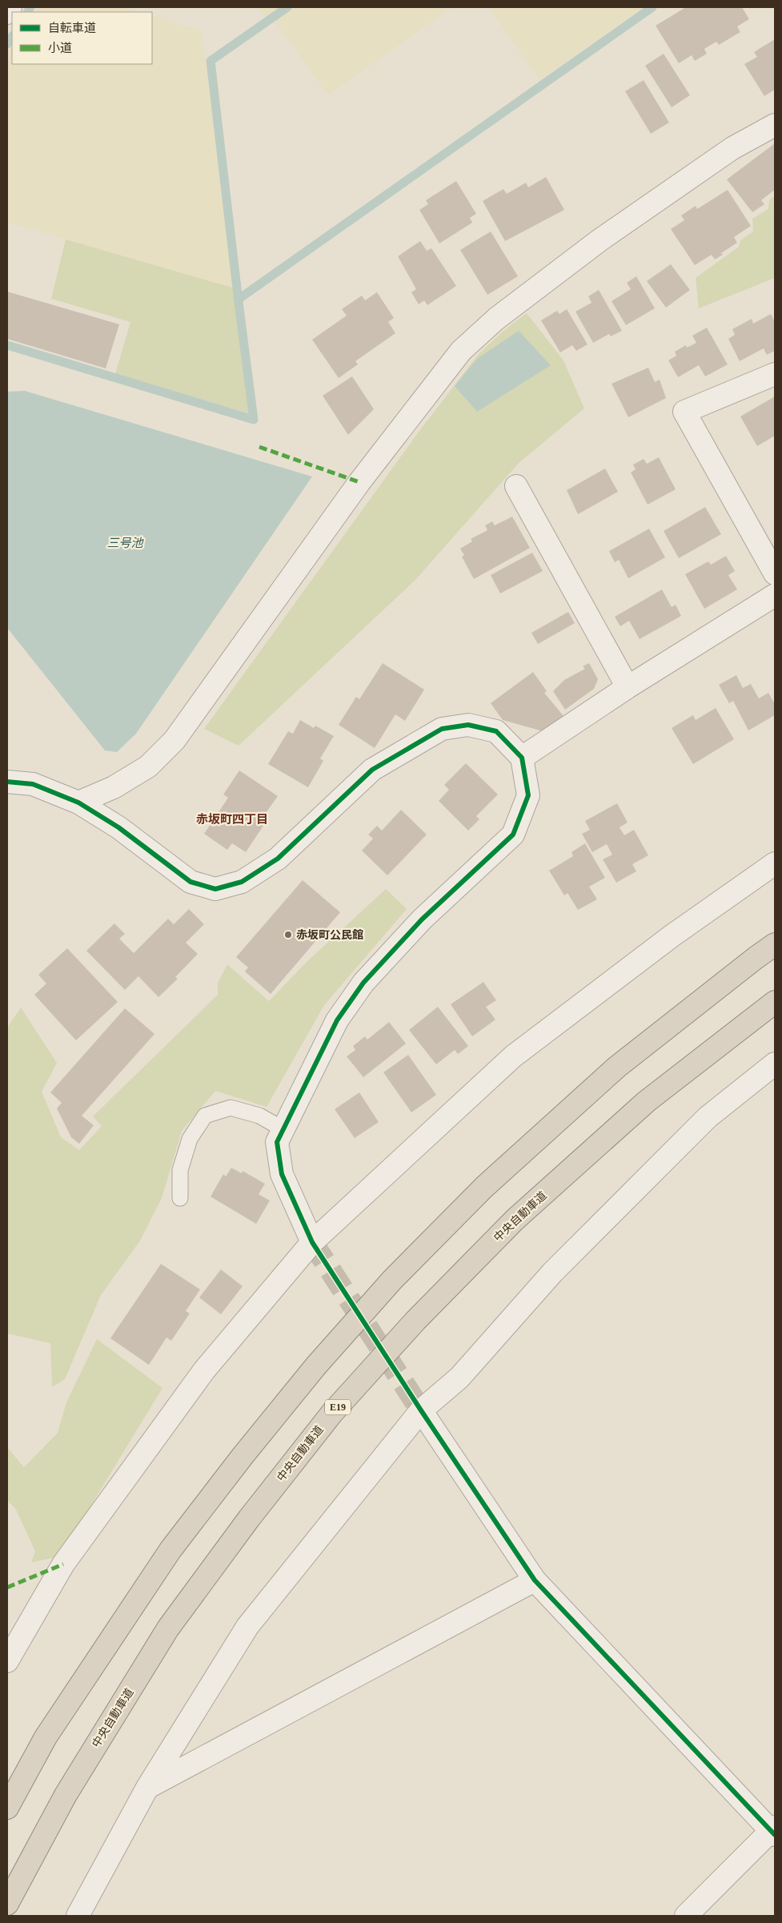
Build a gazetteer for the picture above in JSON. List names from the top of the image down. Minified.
{"streets":{"highway":["中央自動車道","E19"]},"districts":["赤坂町四丁目"],"water":["三号池"],"places":["赤坂町公民館"],"legend":["自転車道","小道"]}
